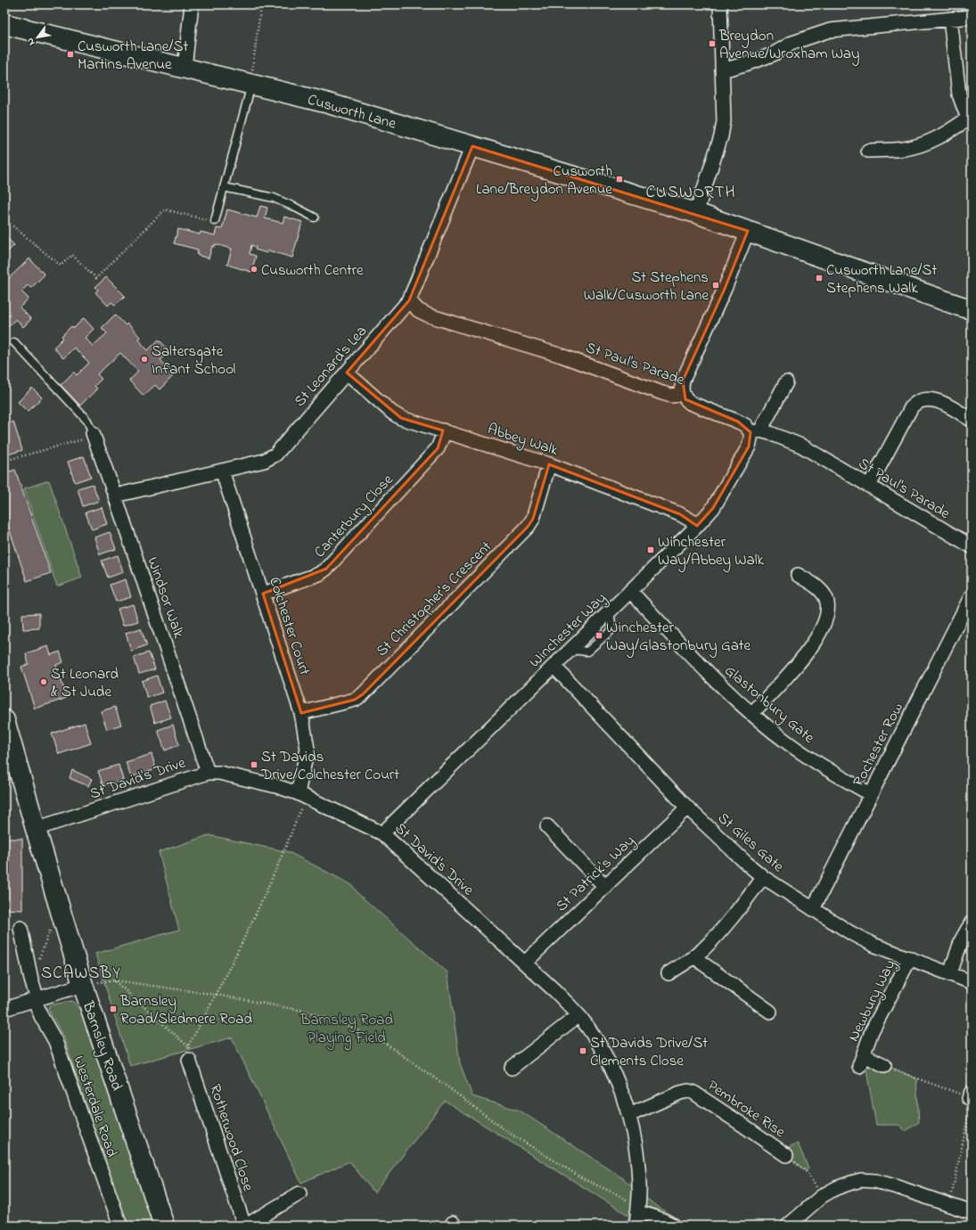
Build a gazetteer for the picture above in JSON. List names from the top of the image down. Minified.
{"streets":{"main road":["Cusworth Lane","Barnsley Road"],"street":["St Paul's Parade","St Leonard's Lea","Abbey Walk","Canterbury Close","Windsor Walk","St Christopher's Crescent","Colchester Court","Winchester Way","Glastonbury Gate","Rochester Row","St David's Drive","St Giles Gate","St Patrick's Way","Newbury Way","Westerdale Road","Pembroke Rise","Rotherwood Close"]},"crossings":[["Cusworth Lane","St Leonard's Lea"],["St Paul's Parade","St Leonard's Lea"],["St Paul's Parade","Winchester Way"],["St Leonard's Lea","Abbey Walk"],["St Leonard's Lea","Windsor Walk"],["St Leonard's Lea","Colchester Court"],["Abbey Walk","Canterbury Close"],["Abbey Walk","St Christopher's Crescent"],["Abbey Walk","Winchester Way"],["Canterbury Close","Colchester Court"],["Windsor Walk","St David's Drive"],["St Christopher's Crescent","Colchester Court"],["Colchester Court","St David's Drive"],["Winchester Way","Glastonbury Gate"],["Winchester Way","St David's Drive"],["Winchester Way","St Giles Gate"],["Glastonbury Gate","Rochester Row"],["Rochester Row","St Giles Gate"],["St David's Drive","St Patrick's Way"],["St David's Drive","Barnsley Road"],["St David's Drive","Pembroke Rise"],["St Giles Gate","St Patrick's Way"],["St Giles Gate","Newbury Way"]],"districts":["CUSWORTH","SCAWSBY"],"parks":["Barnsley Road Playing Field"],"places":{"transit":["Breydon Avenue/Wroxham Way","Cusworth Lane/St Martins Avenue","Cusworth Lane/Breydon Avenue","Cusworth Lane/St Stephens Walk","St Stephens Walk/Cusworth Lane","Winchester Way/Abbey Walk","Winchester Way/Glastonbury Gate","St Davids Drive/Colchester Court","Barnsley Road/Sledmere Road","St Davids Drive/St Clements Close"],"other":["Cusworth Centre","Saltersgate Infant School","St Leonard & St Jude"]},"north":"bottom left"}
